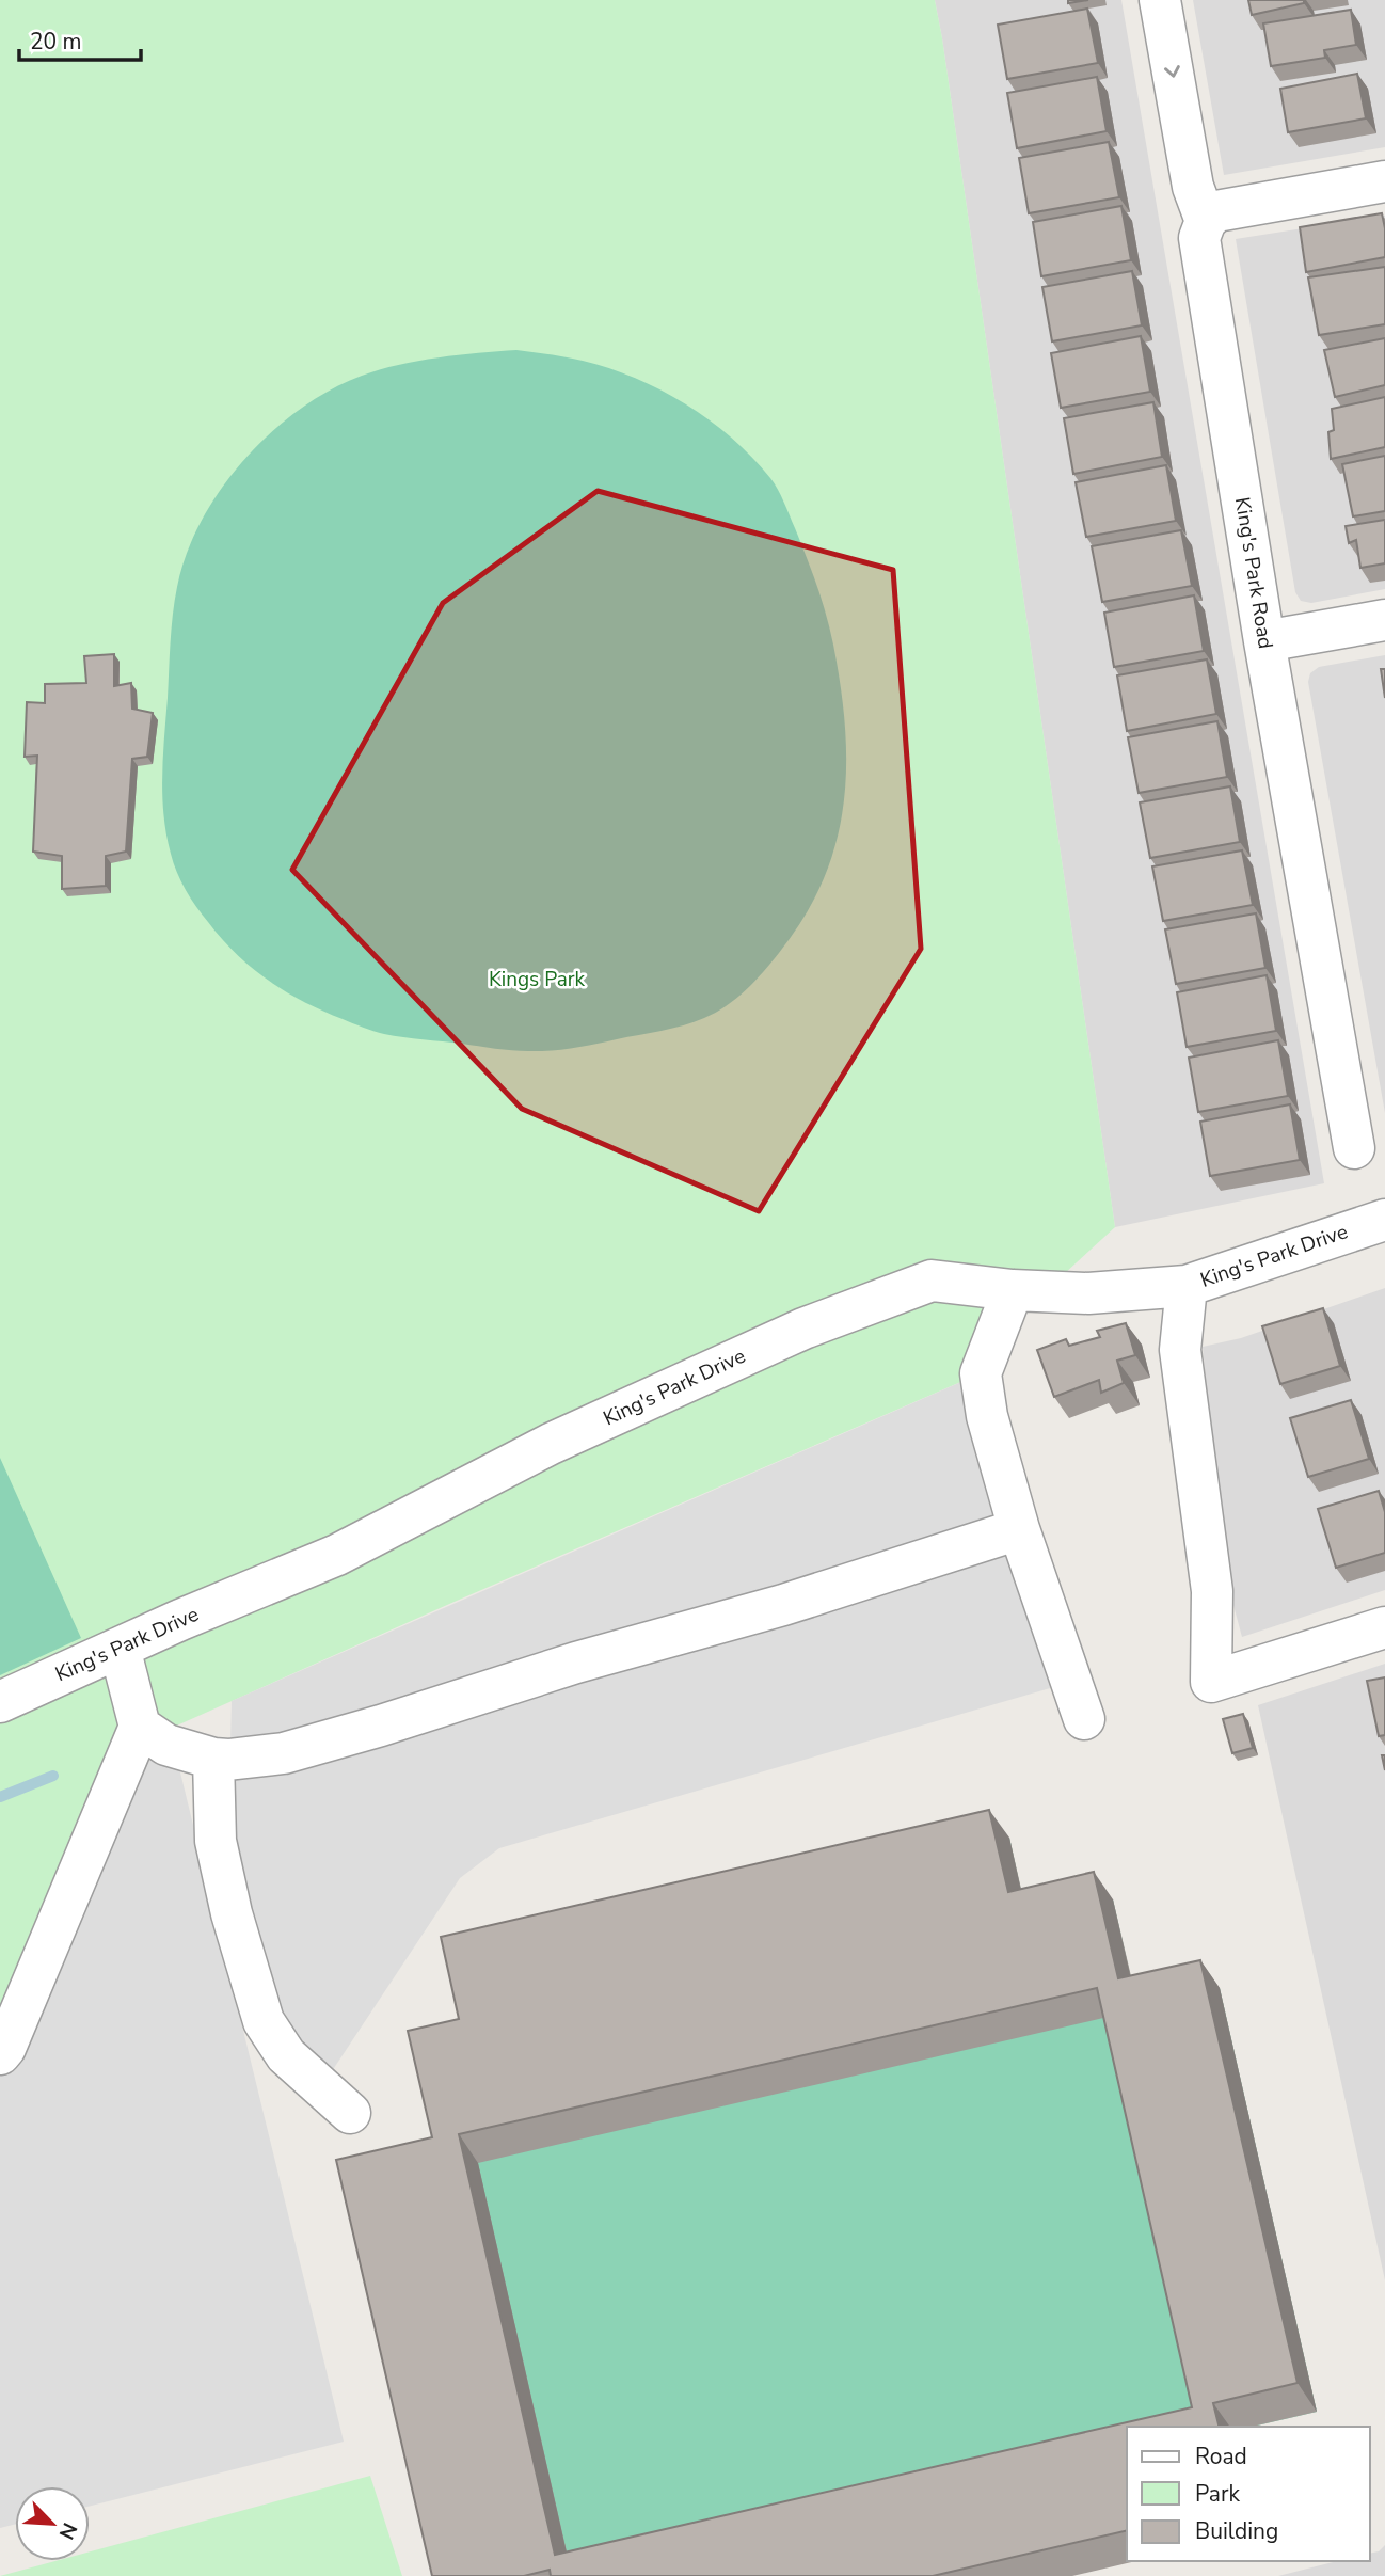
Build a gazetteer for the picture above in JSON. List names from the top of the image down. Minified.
{"streets":{"street":["King's Park Road","King's Park Drive"]},"parks":["Kings Park"],"legend":["Road","Park","Building"],"scale_bar":"20 m","north":"bottom right"}
